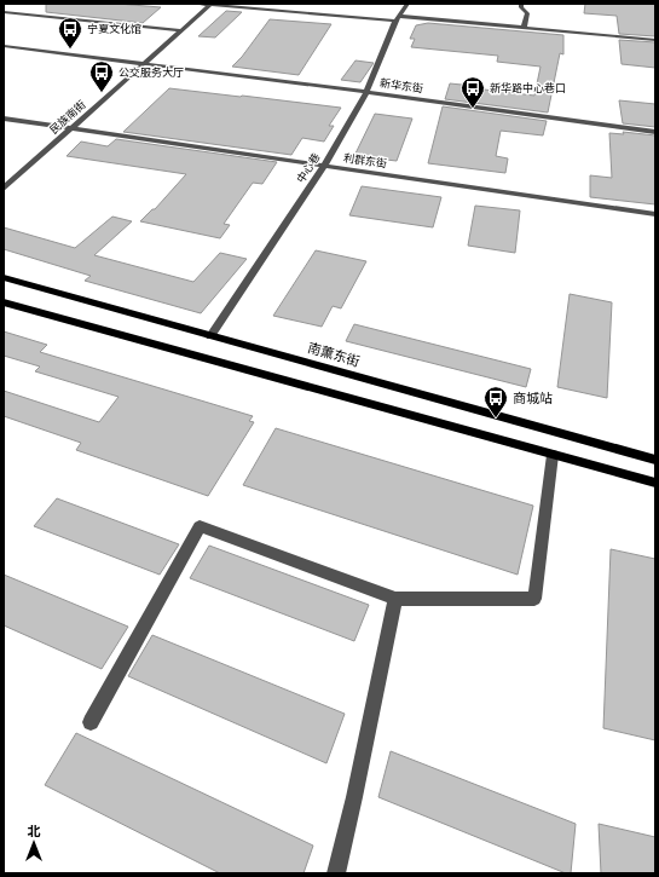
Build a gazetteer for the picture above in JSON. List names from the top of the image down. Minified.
{"streets":{"main road":["南薰东街"],"street":["新华东街","民族南街","利群东街","中心巷"]},"crossings":[["新华东街","民族南街"],["新华东街","中心巷"],["民族南街","利群东街"],["利群东街","中心巷"],["中心巷","南薰东街"]],"places":{"bus stop":["宁夏文化馆","公交服务大厅","新华路中心巷口","商城站"]},"north":"top"}
